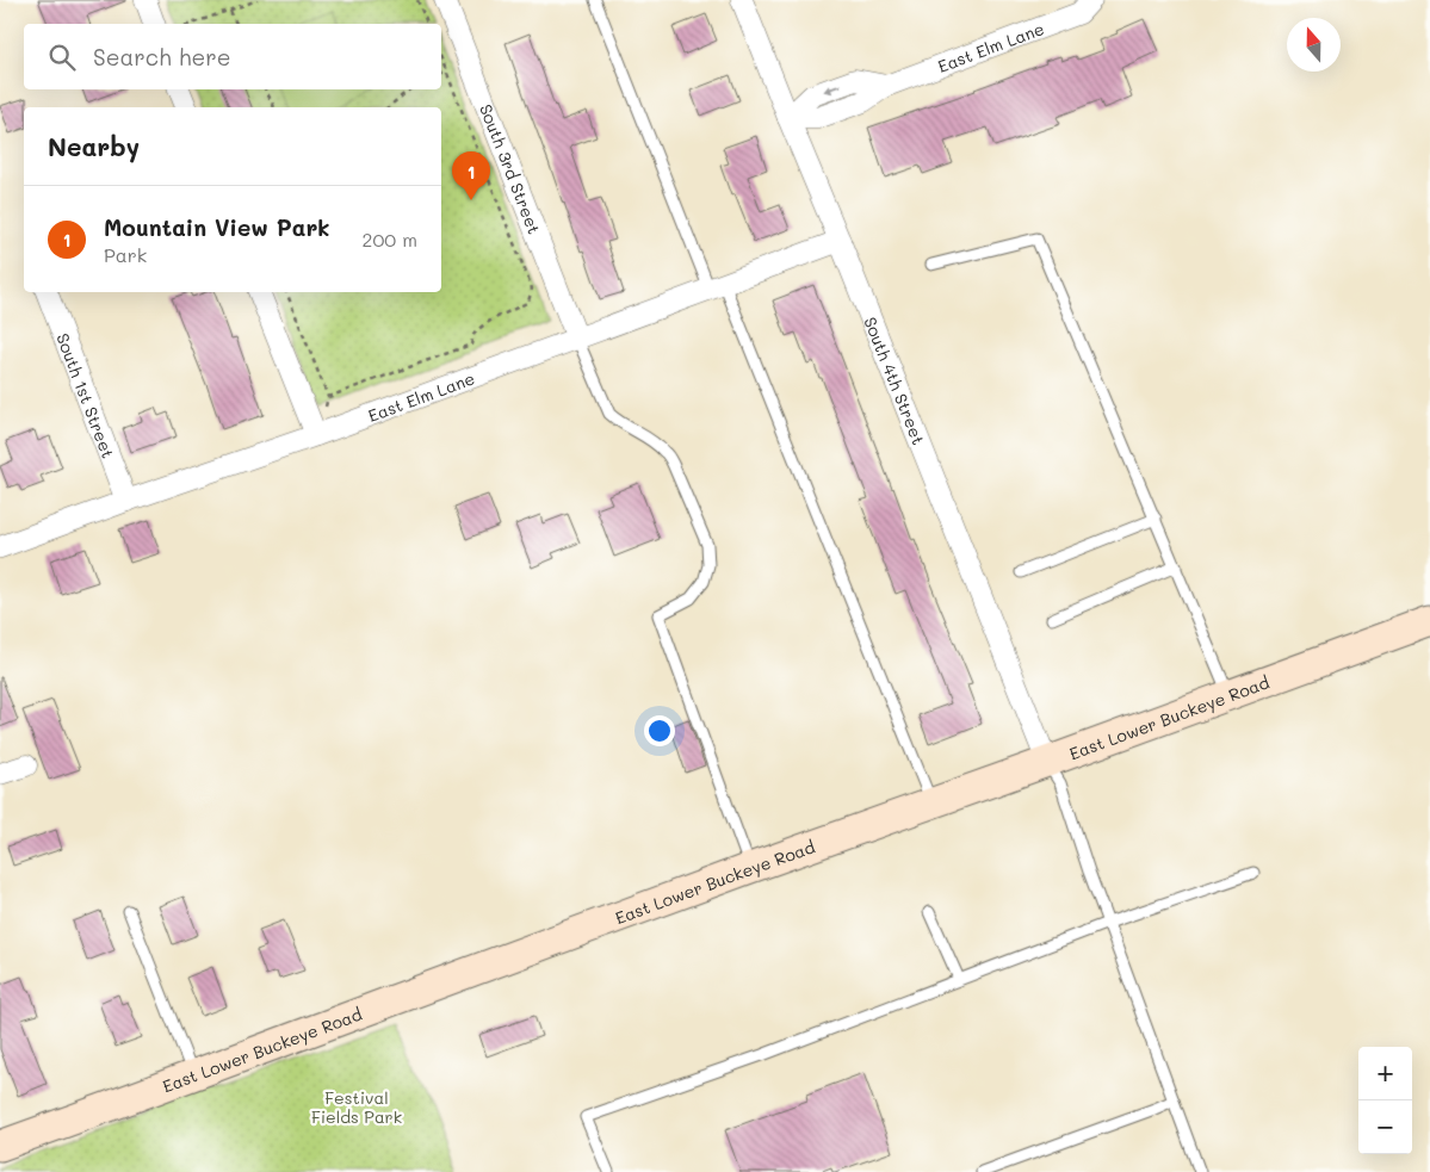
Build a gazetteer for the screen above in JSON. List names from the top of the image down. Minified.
{"streets":{"main road":["East Lower Buckeye Road"],"street":["East Elm Lane","South 3rd Street","South 4th Street","South 1st Street"]},"crossings":[["East Elm Lane","South 3rd Street"],["East Elm Lane","South 4th Street"],["East Elm Lane","South 1st Street"],["South 4th Street","East Lower Buckeye Road"]],"parks":["Festival Fields Park"],"north":"top","page":{"search":"Search here","heading":"Nearby","pins":"1","list":[{"mark":"1","name":"Mountain View Park","note":"Park","value":"200 m"}],"map_buttons":["+","−"]}}
